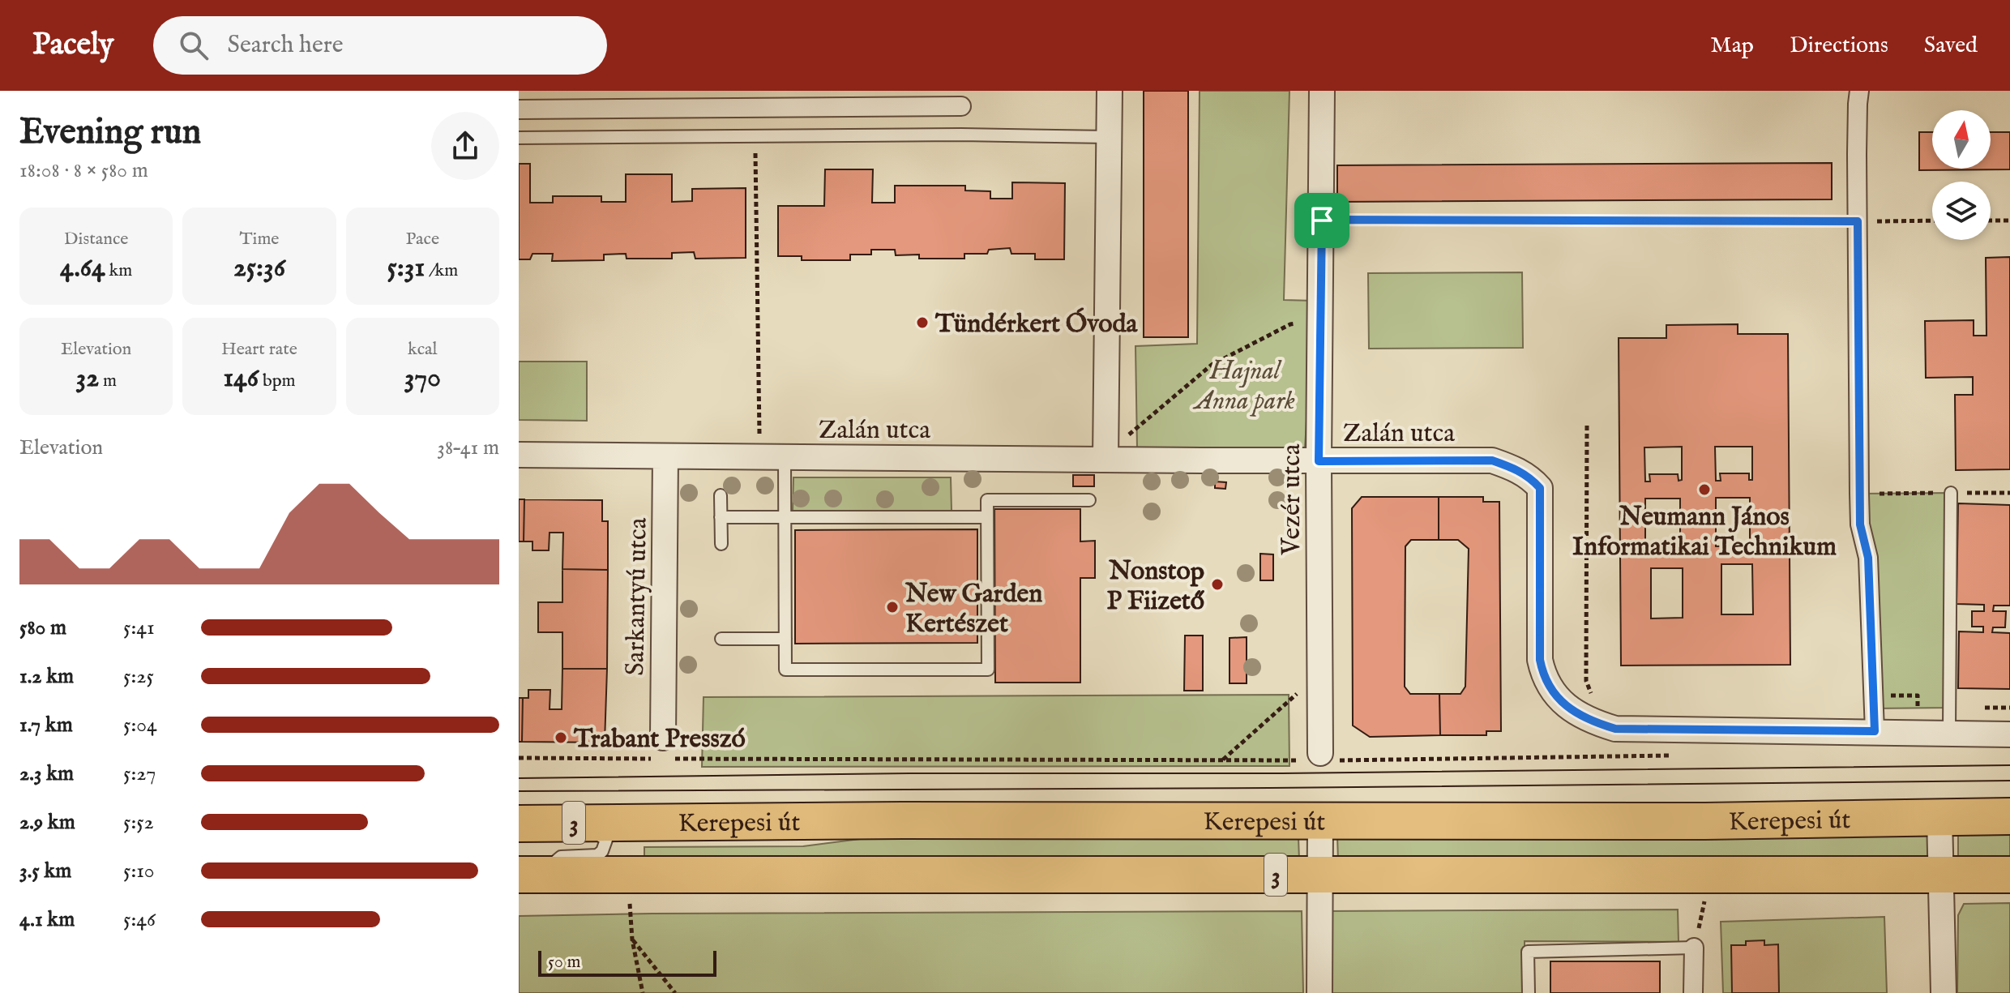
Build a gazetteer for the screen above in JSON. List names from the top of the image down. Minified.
{"streets":{"main road":["Kerepesi út","3"],"street":["Zalán utca","Vezér utca","Sarkantyú utca"]},"crossings":[["Zalán utca","Vezér utca"],["Zalán utca","Sarkantyú utca"]],"parks":["Hajnal Anna park"],"places":["Tündérkert Óvoda","Neumann János Informatikai Technikum","Nonstop P Fiizető","New Garden Kertészet","Trabant Presszó"],"scale_bar":"50 m","north":"top","page":{"header":"Pacely","search":"Search here","nav":["Map","Directions","Saved"],"heading":["Evening run","18:08 · 8 × 580 m"],"stats":[["Distance","4.64 km"],["Time","25:36"],["Pace","5:31 /km"],["Elevation","32 m"],["Heart rate","146 bpm"],["kcal","370"]],"chart":["Elevation","38–41 m"],"list":[{"name":"580 m","note":"5:41"},{"name":"1.2 km","note":"5:25"},{"name":"1.7 km","note":"5:04"},{"name":"2.3 km","note":"5:27"},{"name":"2.9 km","note":"5:52"},{"name":"3.5 km","note":"5:10"},{"name":"4.1 km","note":"5:46"}],"scale":"50 m"}}
